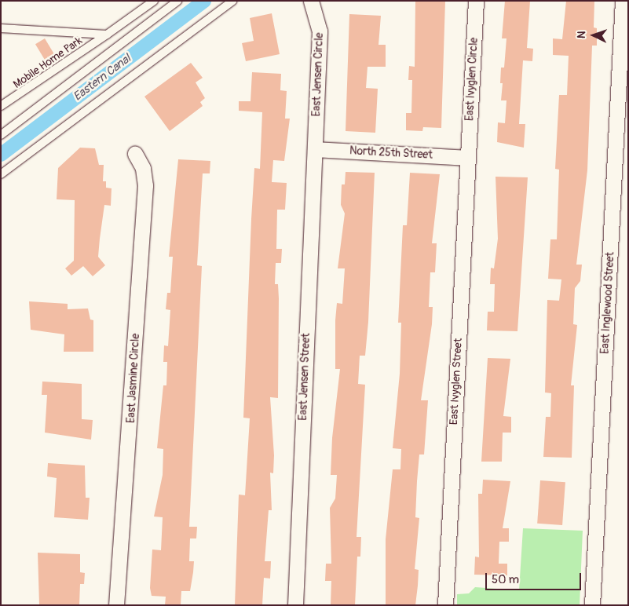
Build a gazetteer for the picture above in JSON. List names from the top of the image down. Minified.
{"streets":{"street":["East Jensen Circle","East Ivyglen Circle","North 25th Street","East Inglewood Street","East Jensen Street","East Jasmine Circle","East Ivyglen Street"],"lane":["Mobile Home Park"]},"crossings":[["East Jensen Circle","North 25th Street"],["East Jensen Circle","East Jensen Street"],["East Ivyglen Circle","North 25th Street"],["East Ivyglen Circle","East Ivyglen Street"],["North 25th Street","East Jensen Street"],["North 25th Street","East Ivyglen Street"]],"water":["Eastern Canal"],"scale_bar":"50 m","north":"left"}
